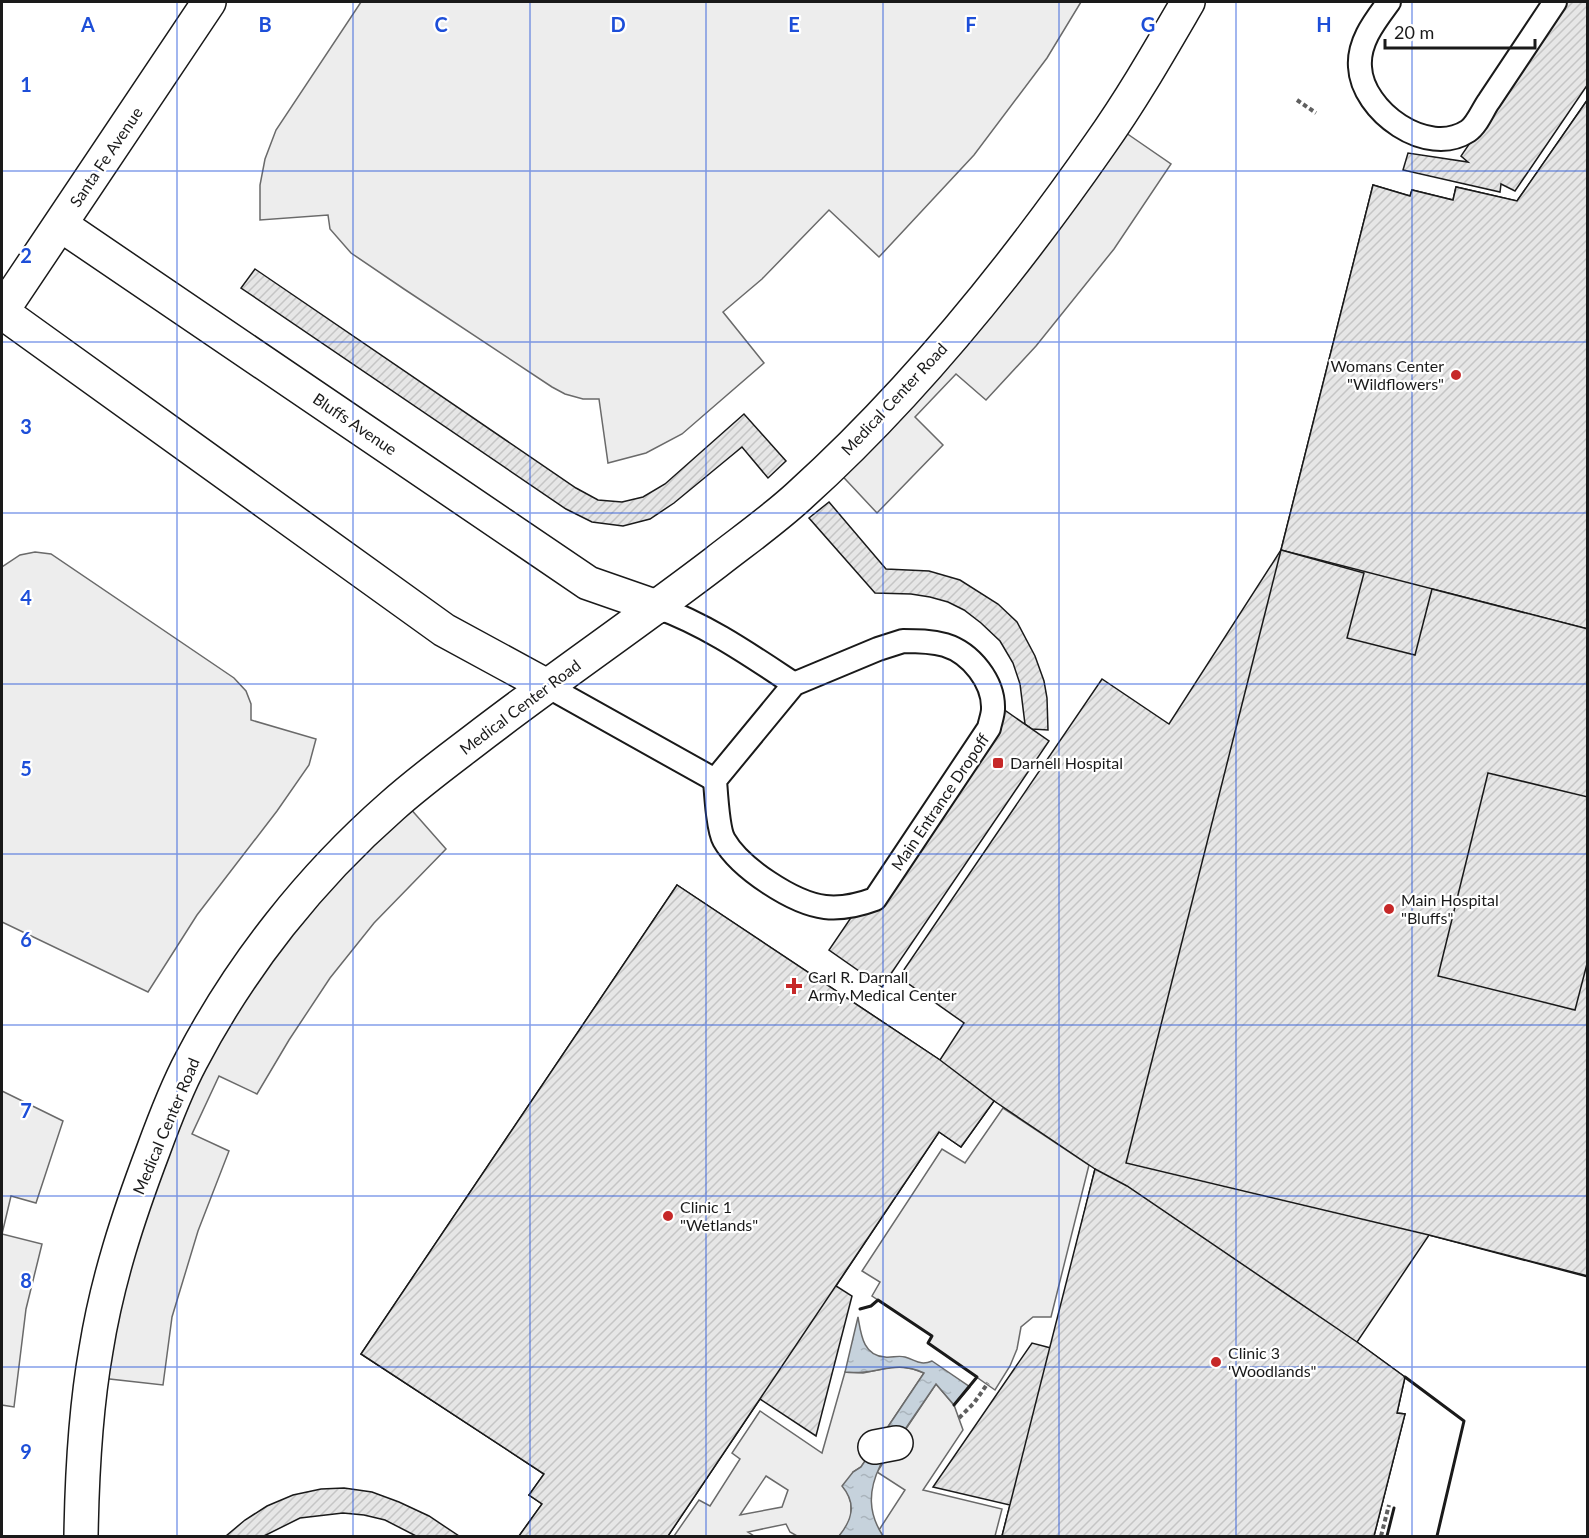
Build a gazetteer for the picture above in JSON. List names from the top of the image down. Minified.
{"streets":{"street":["Santa Fe Avenue","Medical Center Road","Bluffs Avenue"],"lane":["Main Entrance Dropoff"]},"crossings":[["Santa Fe Avenue","Bluffs Avenue"],["Medical Center Road","Bluffs Avenue"]],"places":{"other":["Womans Center \"Wildflowers\"","Main Hospital \"Bluffs\"","Clinic 1 \"Wetlands\"","Clinic 3 'Woodlands\""],"transit":["Darnell Hospital"],"health":["Carl R. Darnall Army Medical Center"]},"scale_bar":"20 m","grid":{"columns":["A","B","C","D","E","F","G","H"],"rows":["1","2","3","4","5","6","7","8","9"]}}
